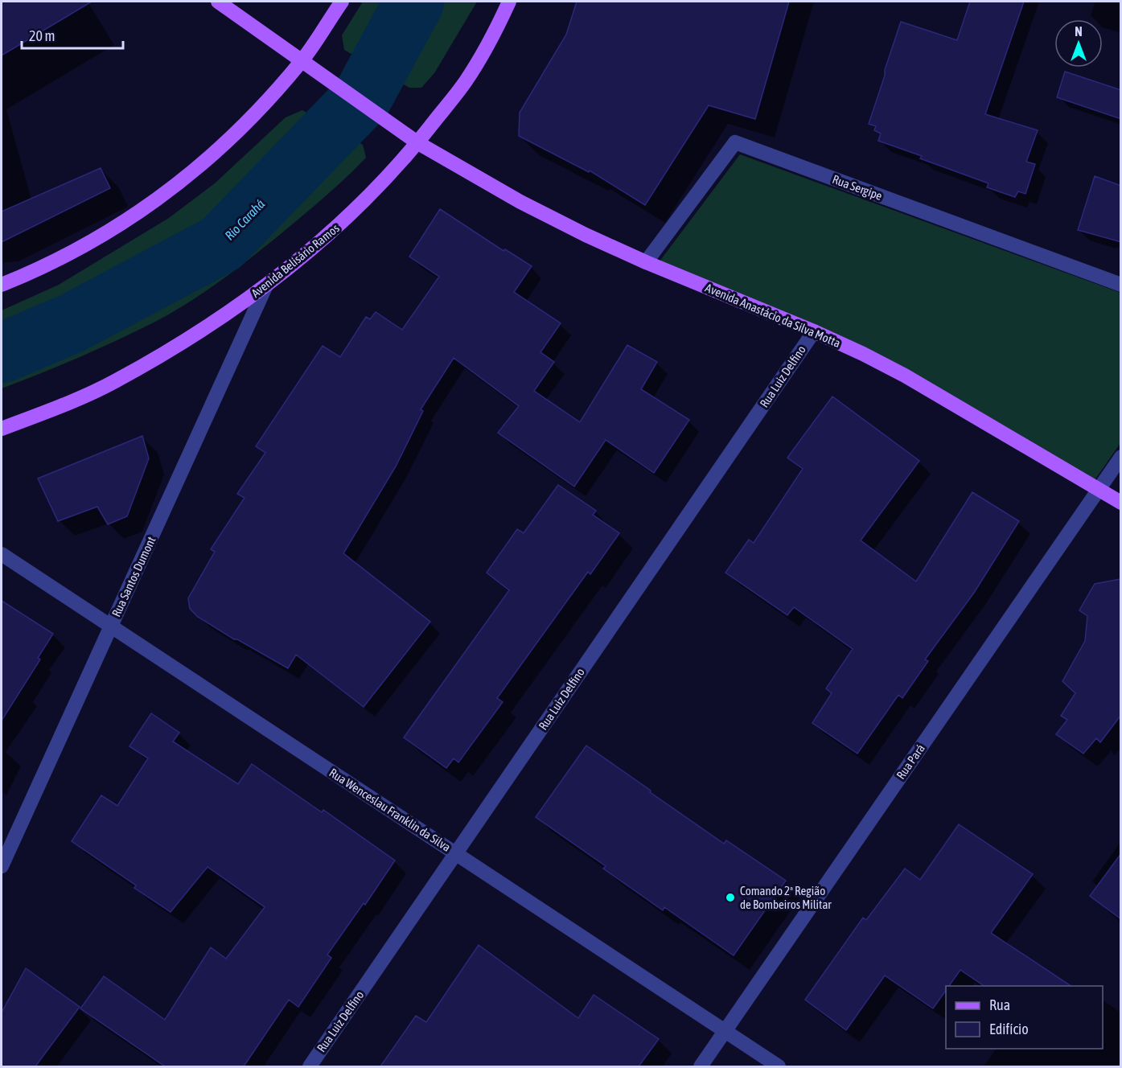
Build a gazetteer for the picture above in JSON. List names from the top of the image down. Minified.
{"streets":{"main road":["Avenida Belisário Ramos","Avenida Anastácio da Silva Motta"],"street":["Rua Sergipe","Rua Luiz Delfino","Rua Santos Dumont","Rua Pará","Rua Wenceslau Franklin da Silva"]},"crossings":[["Rua Sergipe","Avenida Anastácio da Silva Motta"],["Avenida Belisário Ramos","Avenida Anastácio da Silva Motta"],["Avenida Belisário Ramos","Rua Santos Dumont"],["Avenida Anastácio da Silva Motta","Rua Luiz Delfino"],["Avenida Anastácio da Silva Motta","Rua Pará"],["Rua Luiz Delfino","Rua Wenceslau Franklin da Silva"],["Rua Santos Dumont","Rua Wenceslau Franklin da Silva"],["Rua Pará","Rua Wenceslau Franklin da Silva"]],"water":["Rio Carahá"],"places":["Comando 2ª Região de Bombeiros Militar"],"legend":["Rua","Edifício"],"scale_bar":"20 m","north":"top"}
